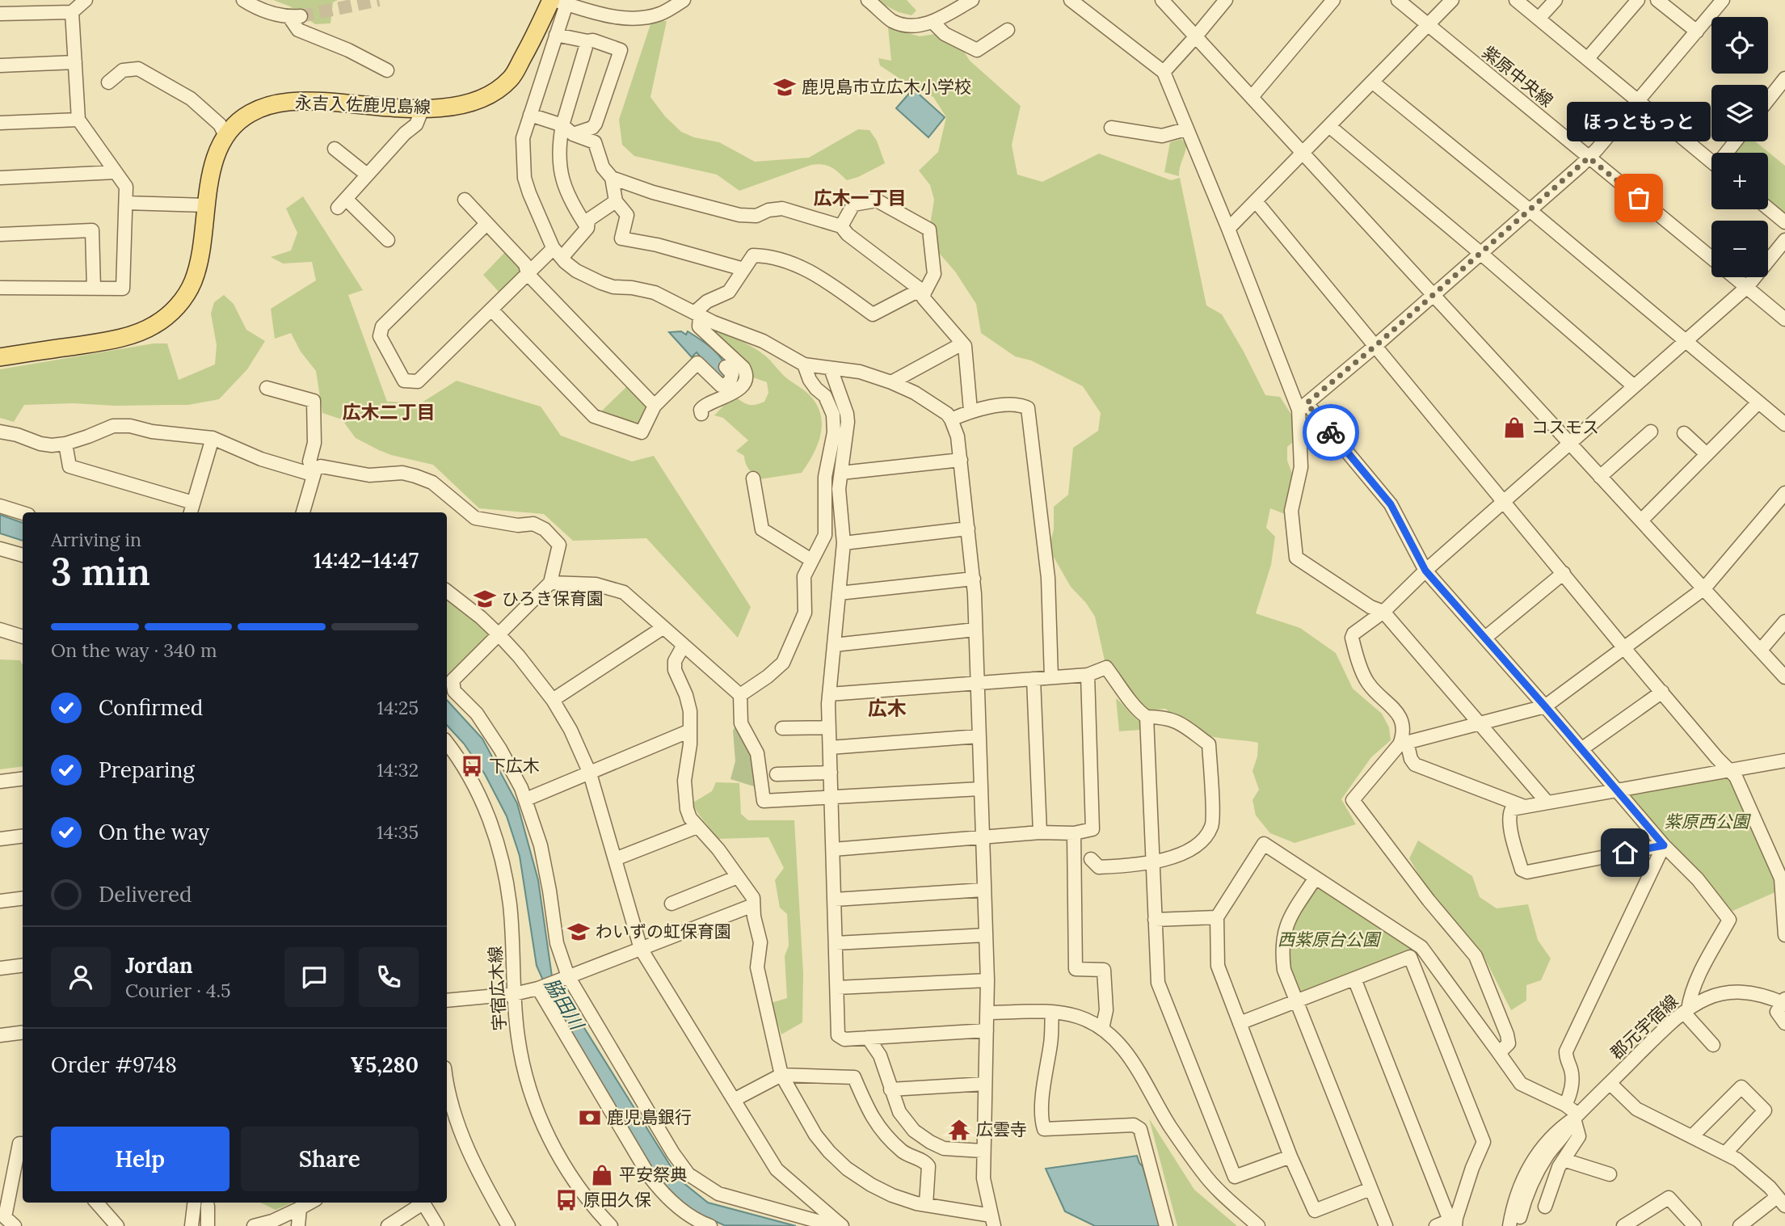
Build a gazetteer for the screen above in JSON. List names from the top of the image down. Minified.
{"streets":{"main road":["永吉入佐鹿児島線"],"street":["紫原中央線","宇宿広木線","郡元宇宿線"]},"districts":["広木一丁目","広木二丁目","広木"],"water":["脇田川"],"parks":["紫原西公園","西紫原台公園"],"places":{"school or university":["鹿児島市立広木小学校","ひろき保育園","わいずの虹保育園"],"other":["ほっともっと"],"shop":["コスモス","平安祭典"],"bus stop":["下広木","原田久保"],"bank":["鹿児島銀行"],"temple":["広雲寺"]},"page":{"map_buttons":["+","−"],"bubble":"ほっともっと","heading":["3 min","Arriving in","14:42–14:47"],"panel":["Jordan","Courier · 4.5","Order #9748","¥5,280"],"bar":"On the way · 340 m","list":[["Confirmed","14:25"],["Preparing","14:32"],["On the way","14:35"],"Delivered"],"buttons":["Help","Share"]}}
